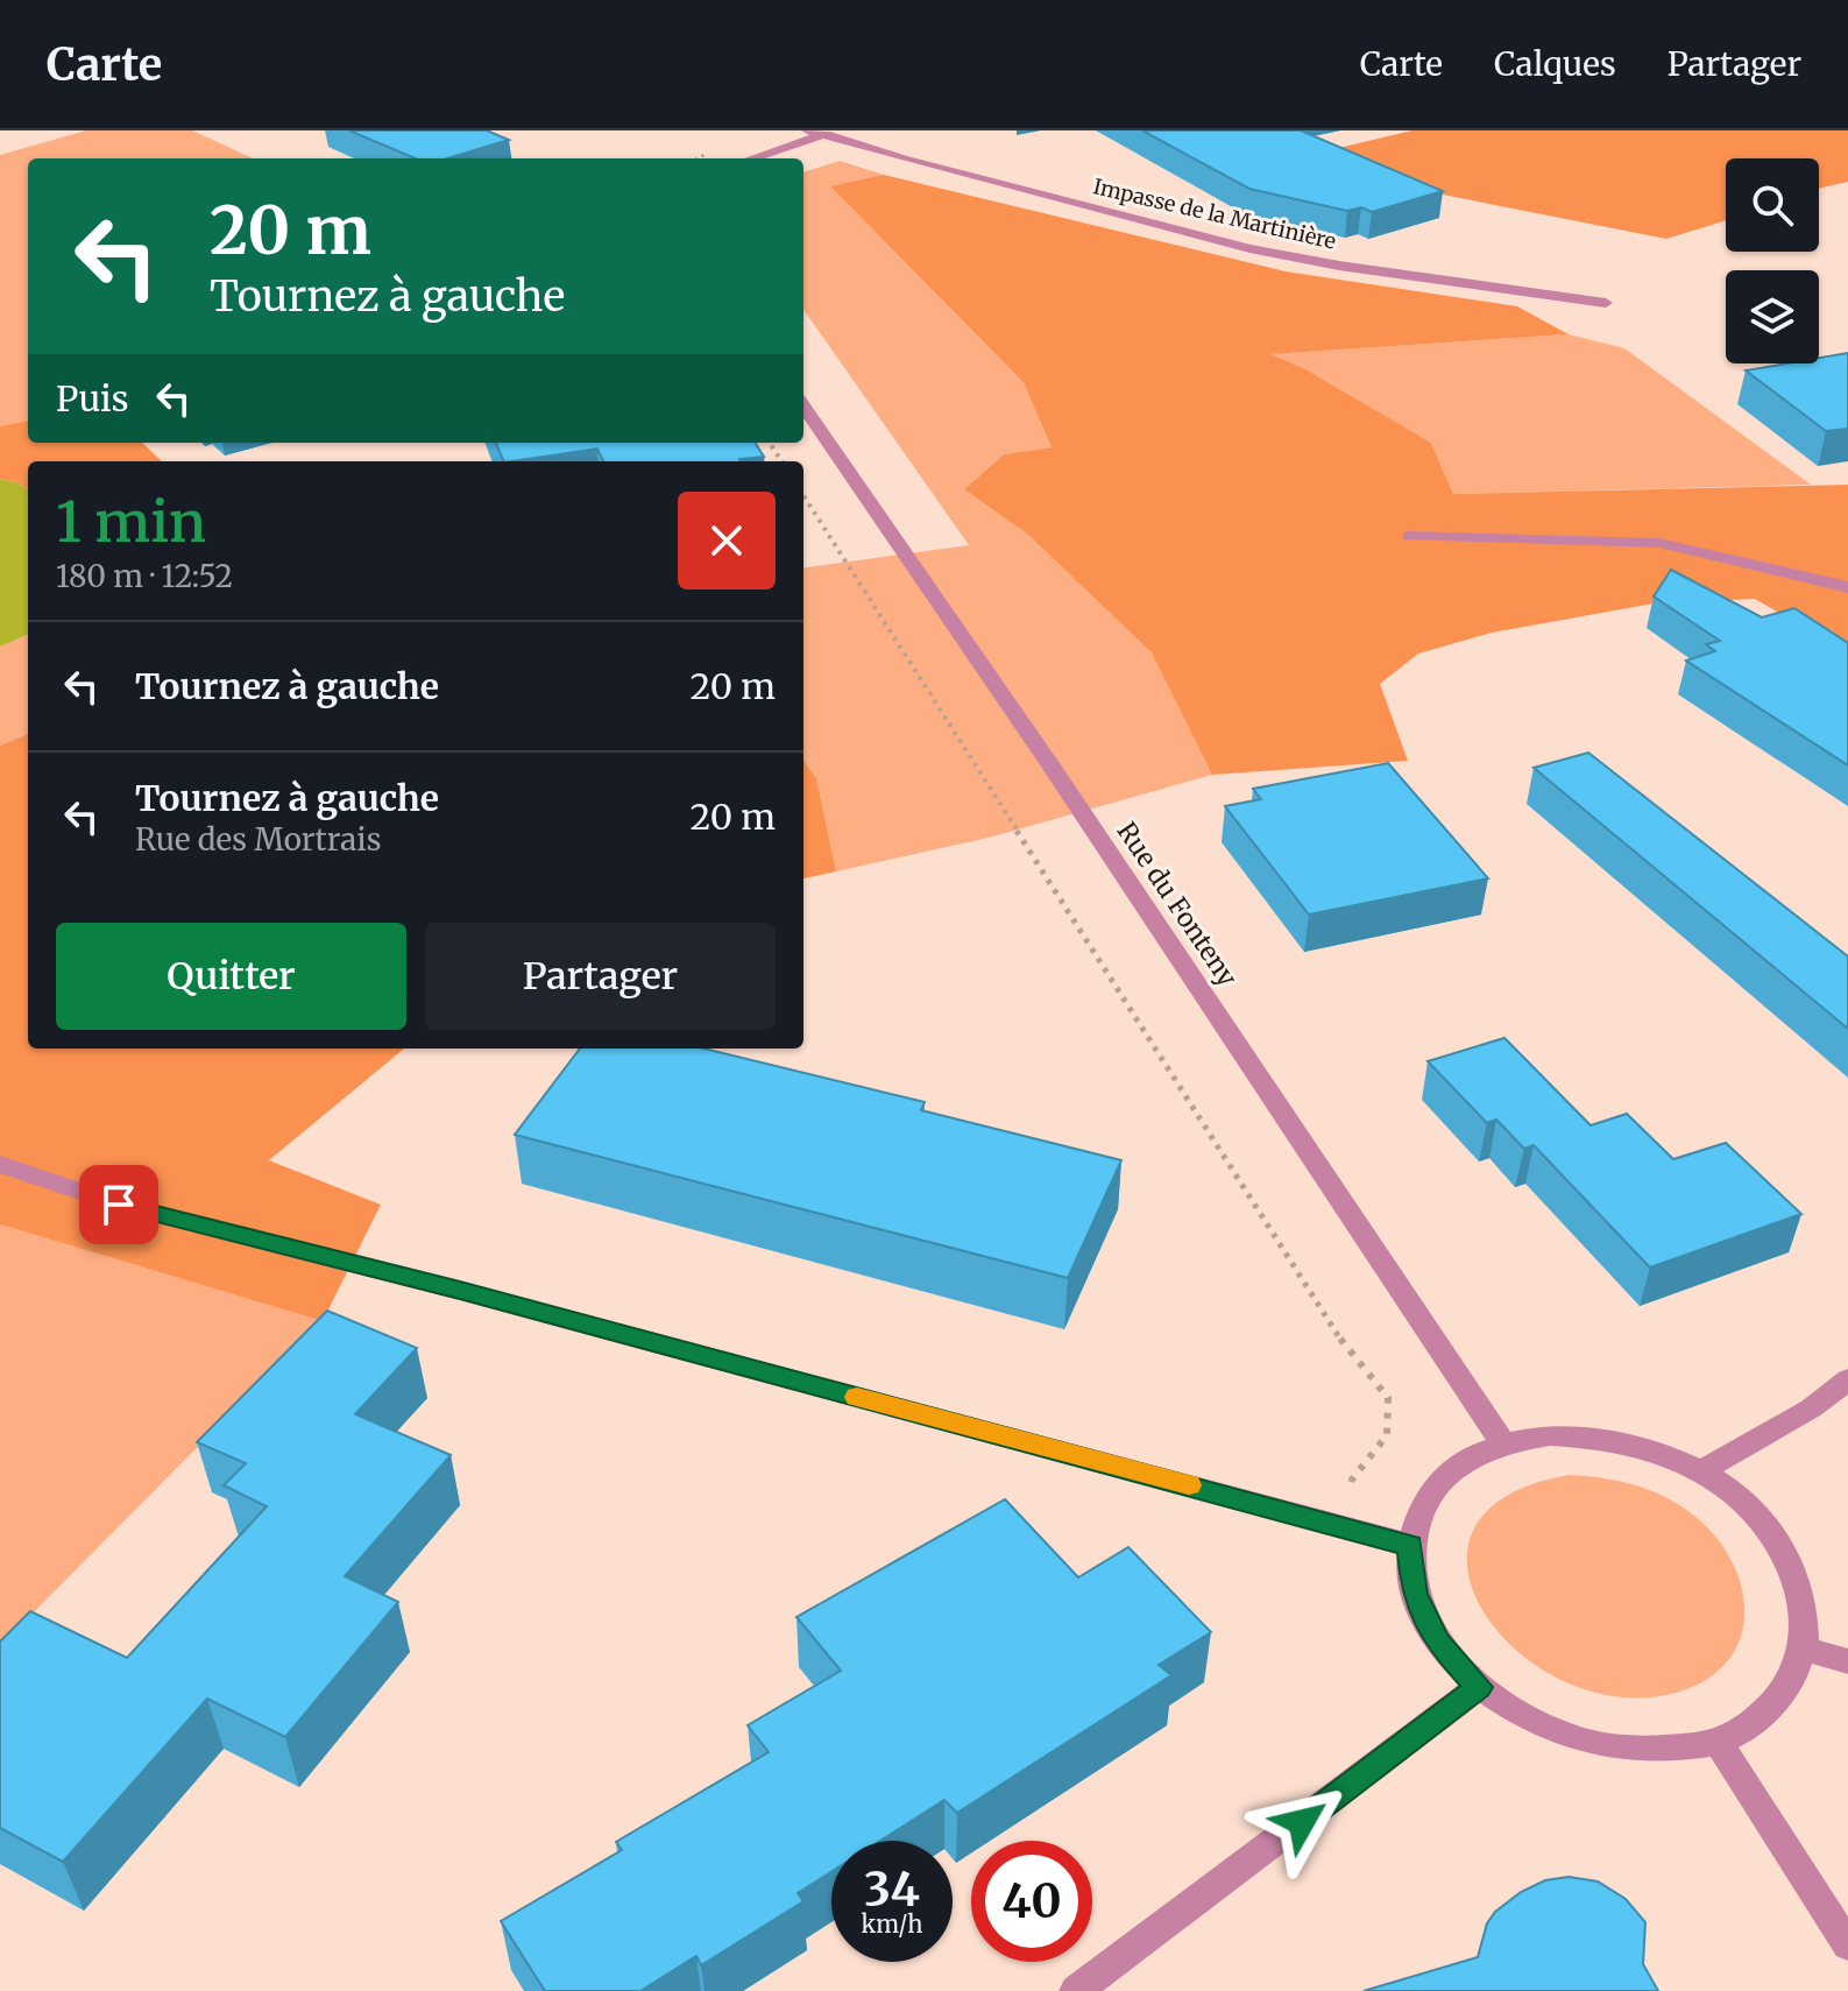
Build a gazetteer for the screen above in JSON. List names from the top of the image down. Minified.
{"streets":{"street":["Impasse de la Martinière","Rue du Fonteny"]},"page":{"header":"Carte","nav":["Carte","Calques","Partager"],"turn":["20 m","Tournez à gauche"],"then":"Puis","heading":["1 min","180 m · 12:52"],"list":[{"name":"Tournez à gauche","value":"20 m"},{"name":"Tournez à gauche","note":"Rue des Mortrais","value":"20 m"}],"buttons":["Quitter","Partager"],"speed":"34 km/h","limit":"40"}}
